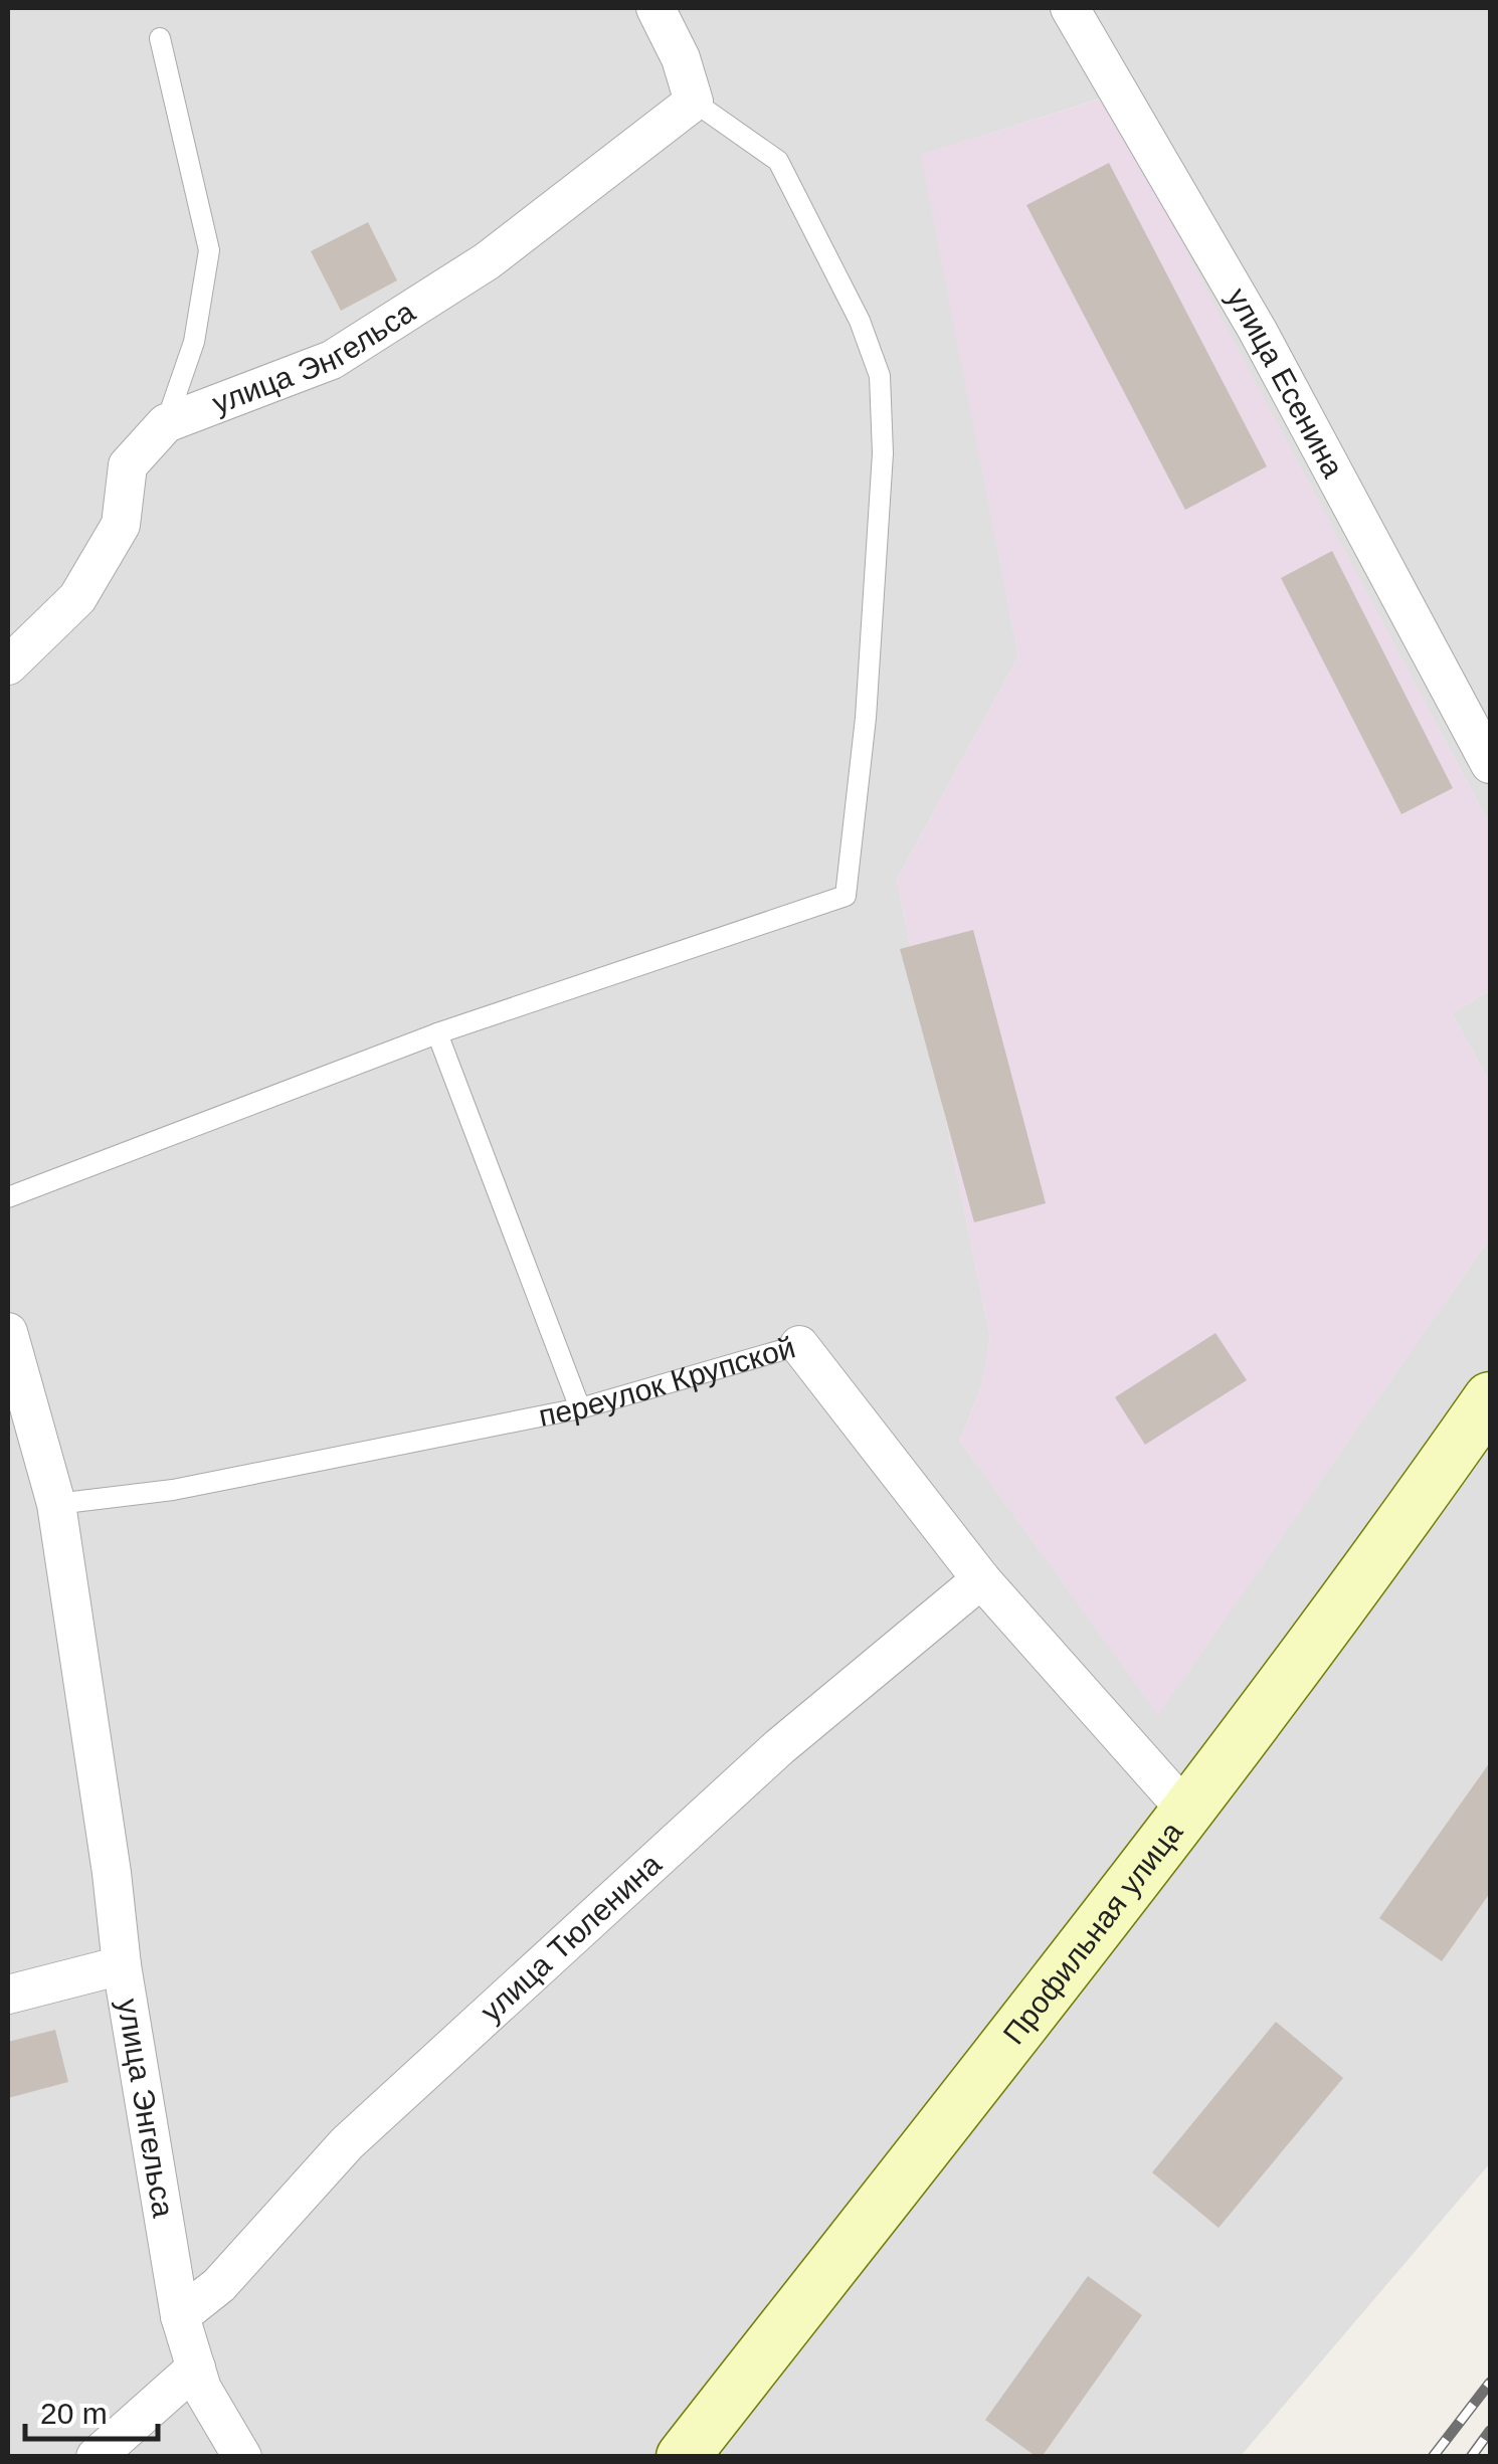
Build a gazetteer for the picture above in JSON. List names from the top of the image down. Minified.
{"streets":{"main road":["Профильная улица"],"street":["улица Энгельса","улица Есенина","переулок Крупской","улица Тюленина"]},"crossings":[["улица Энгельса","улица Тюленина"],["переулок Крупской","Профильная улица"],["переулок Крупской","улица Тюленина"]],"scale_bar":"20 m"}
